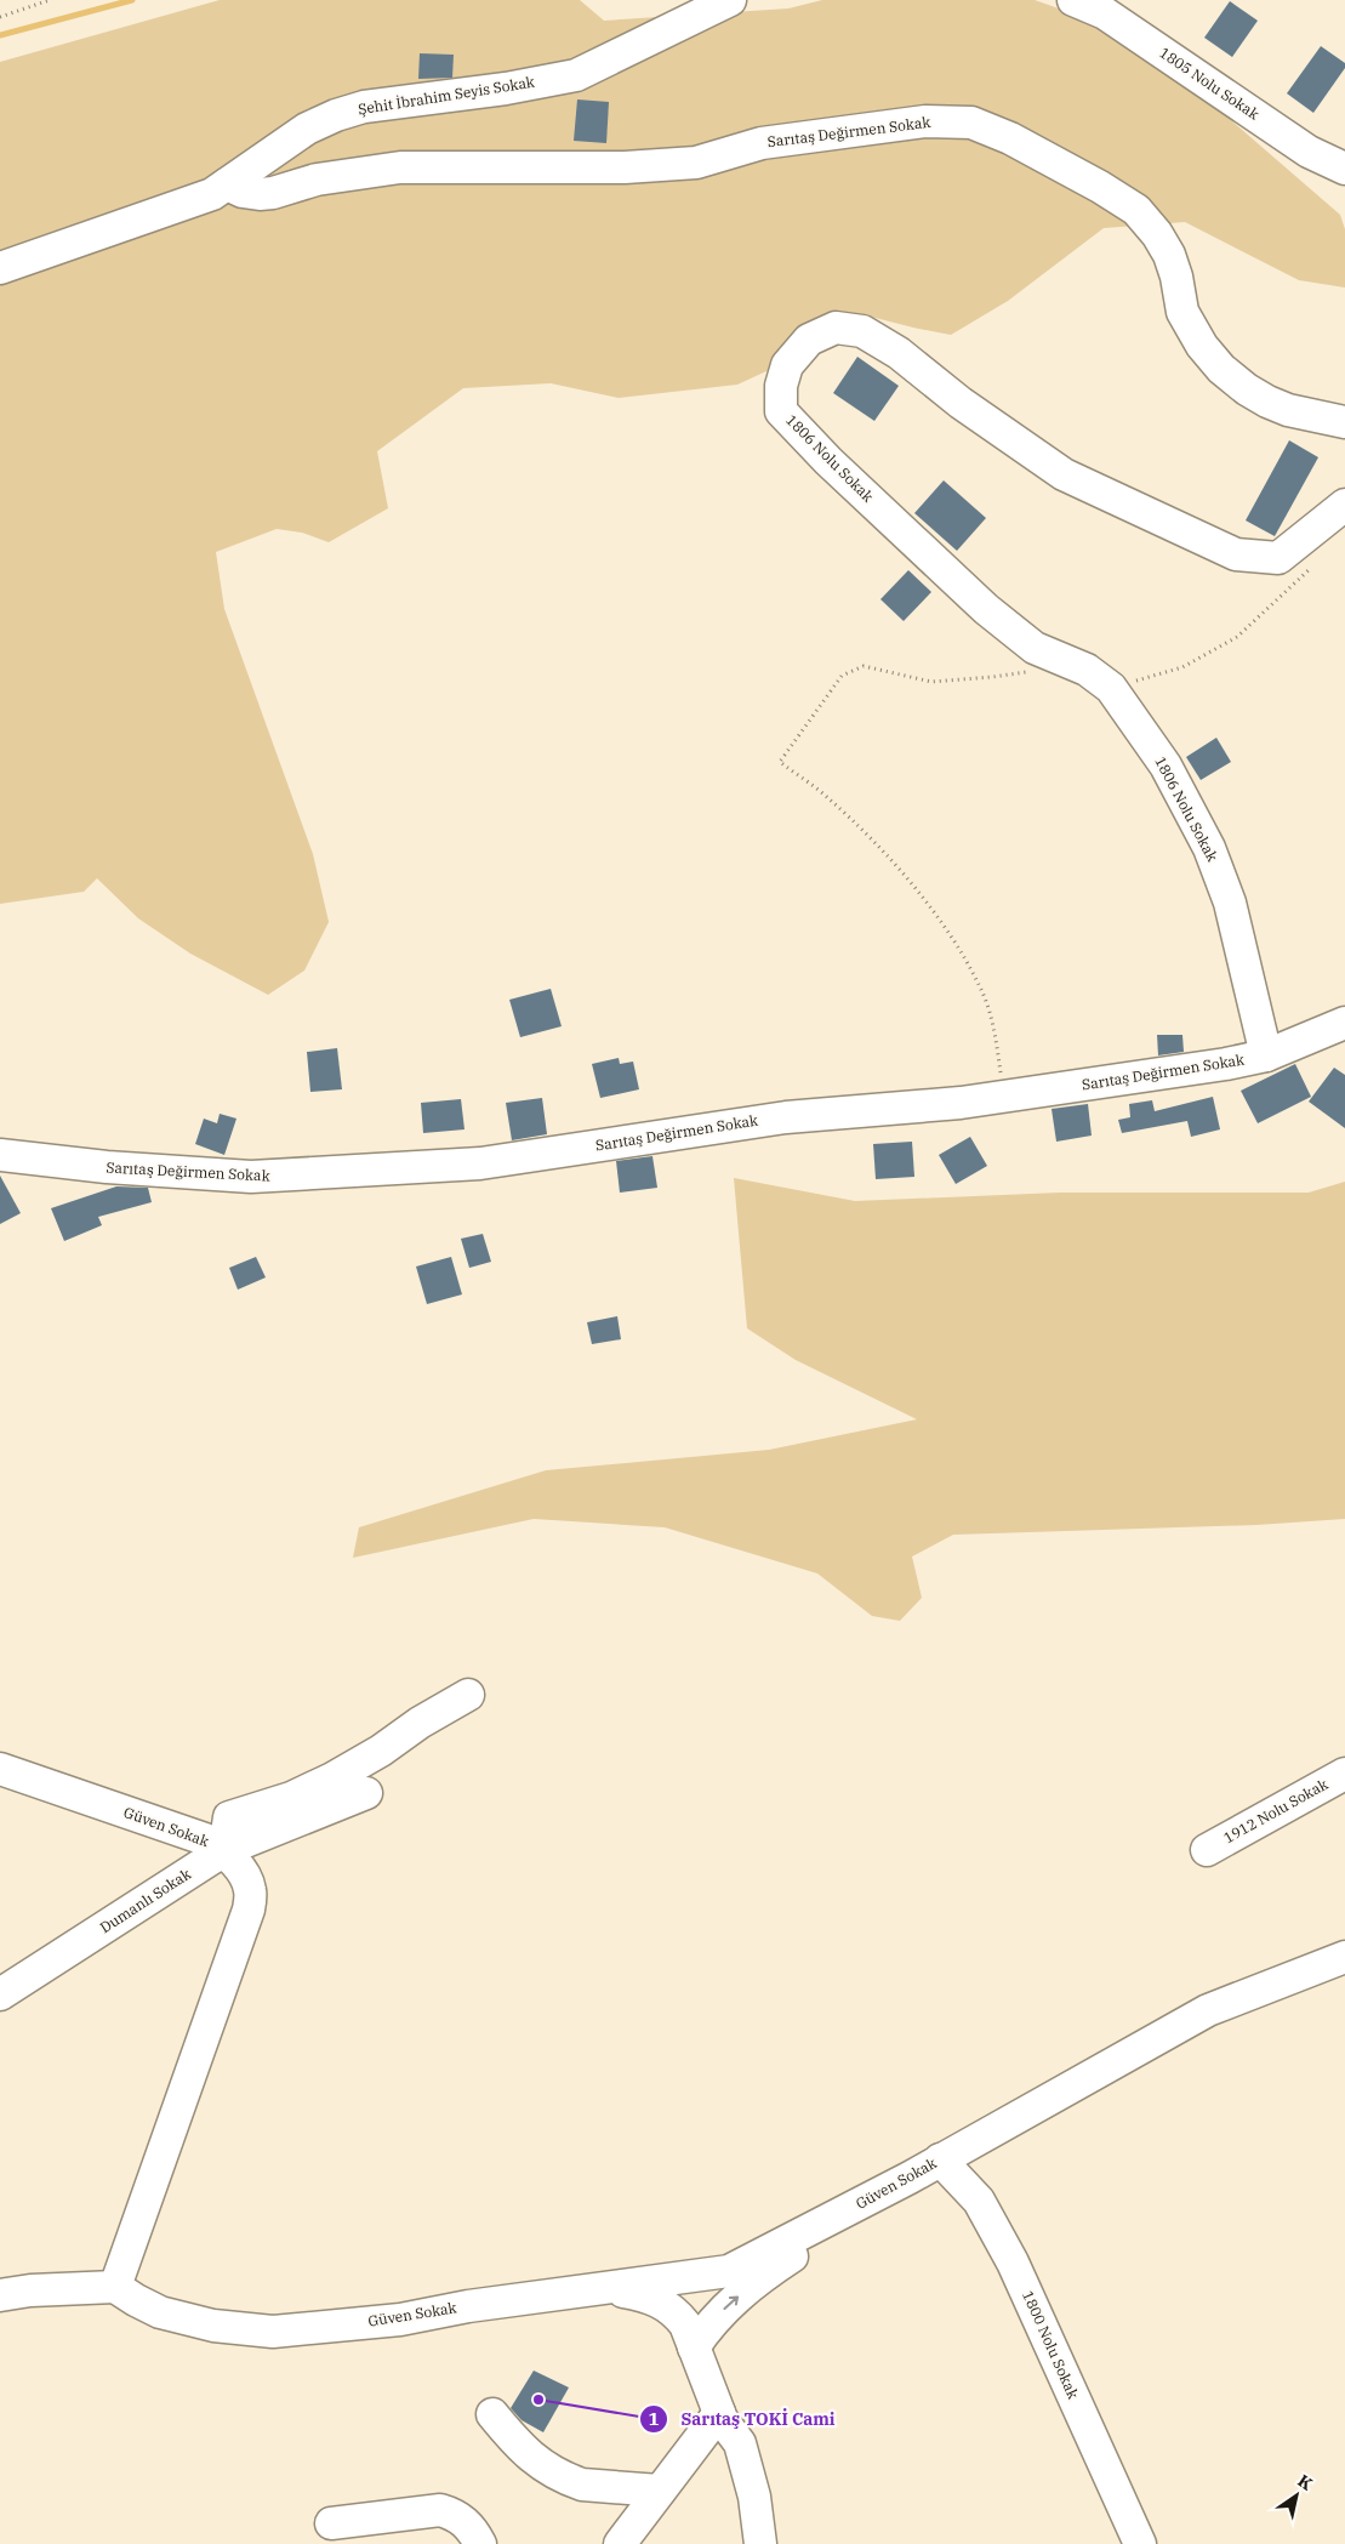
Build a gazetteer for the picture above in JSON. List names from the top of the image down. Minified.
{"streets":{"street":["1805 Nolu Sokak","Şehit İbrahim Seyis Sokak","Sarıtaş Değirmen Sokak","1806 Nolu Sokak","1912 Nolu Sokak","Güven Sokak","Dumanlı Sokak","1800 Nolu Sokak"]},"crossings":[["Şehit İbrahim Seyis Sokak","Sarıtaş Değirmen Sokak"],["Sarıtaş Değirmen Sokak","1806 Nolu Sokak"],["Güven Sokak","Dumanlı Sokak"],["Güven Sokak","1800 Nolu Sokak"]],"places":["Sarıtaş TOKİ Cami"],"north":"top right"}
